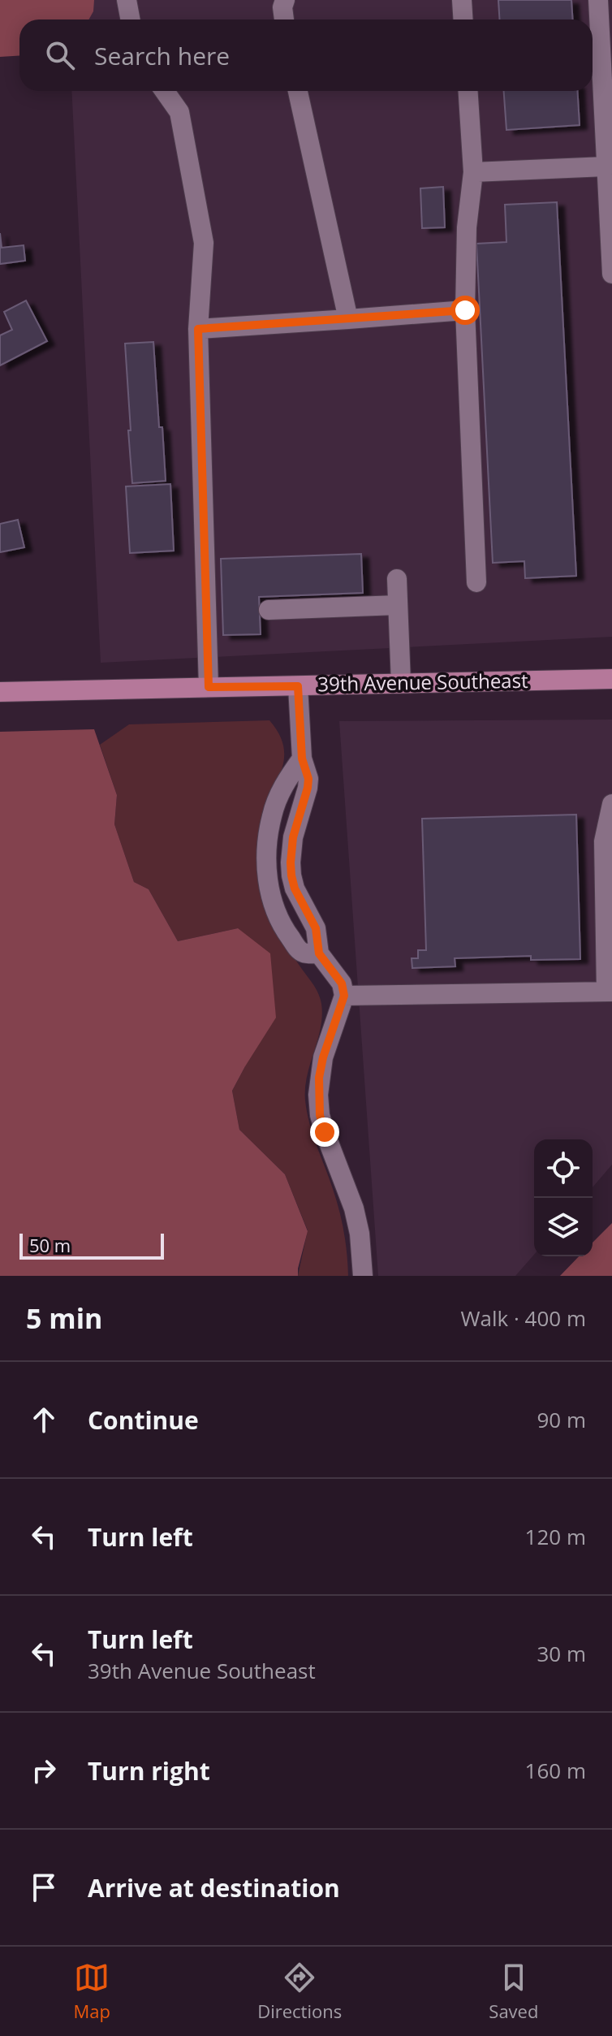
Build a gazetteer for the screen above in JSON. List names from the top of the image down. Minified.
{"streets":{"main road":["39th Avenue Southeast"]},"scale_bar":"50 m","page":{"search":"Search here","scale":"50 m","heading":["5 min","Walk · 400 m"],"list":[["Continue","90 m"],["Turn left","120 m"],["Turn left","39th Avenue Southeast","30 m"],["Turn right","160 m"],"Arrive at destination"],"nav":["Map","Directions","Saved"]}}
